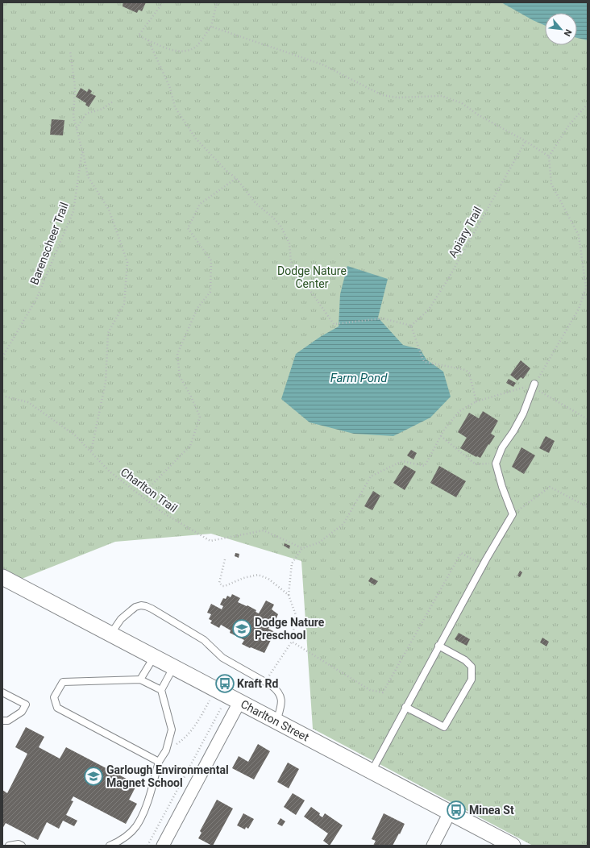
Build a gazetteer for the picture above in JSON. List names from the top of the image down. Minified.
{"streets":{"street":["Charlton Street"],"path":["Apiary Trail","Barenscheer Trail","Charlton Trail"]},"water":["Farm Pond"],"parks":["Dodge Nature Center"],"places":{"school or university":["Dodge Nature Preschool","Garlough Environmental Magnet School"],"bus stop":["Kraft Rd","Minea St"]},"north":"bottom right"}
